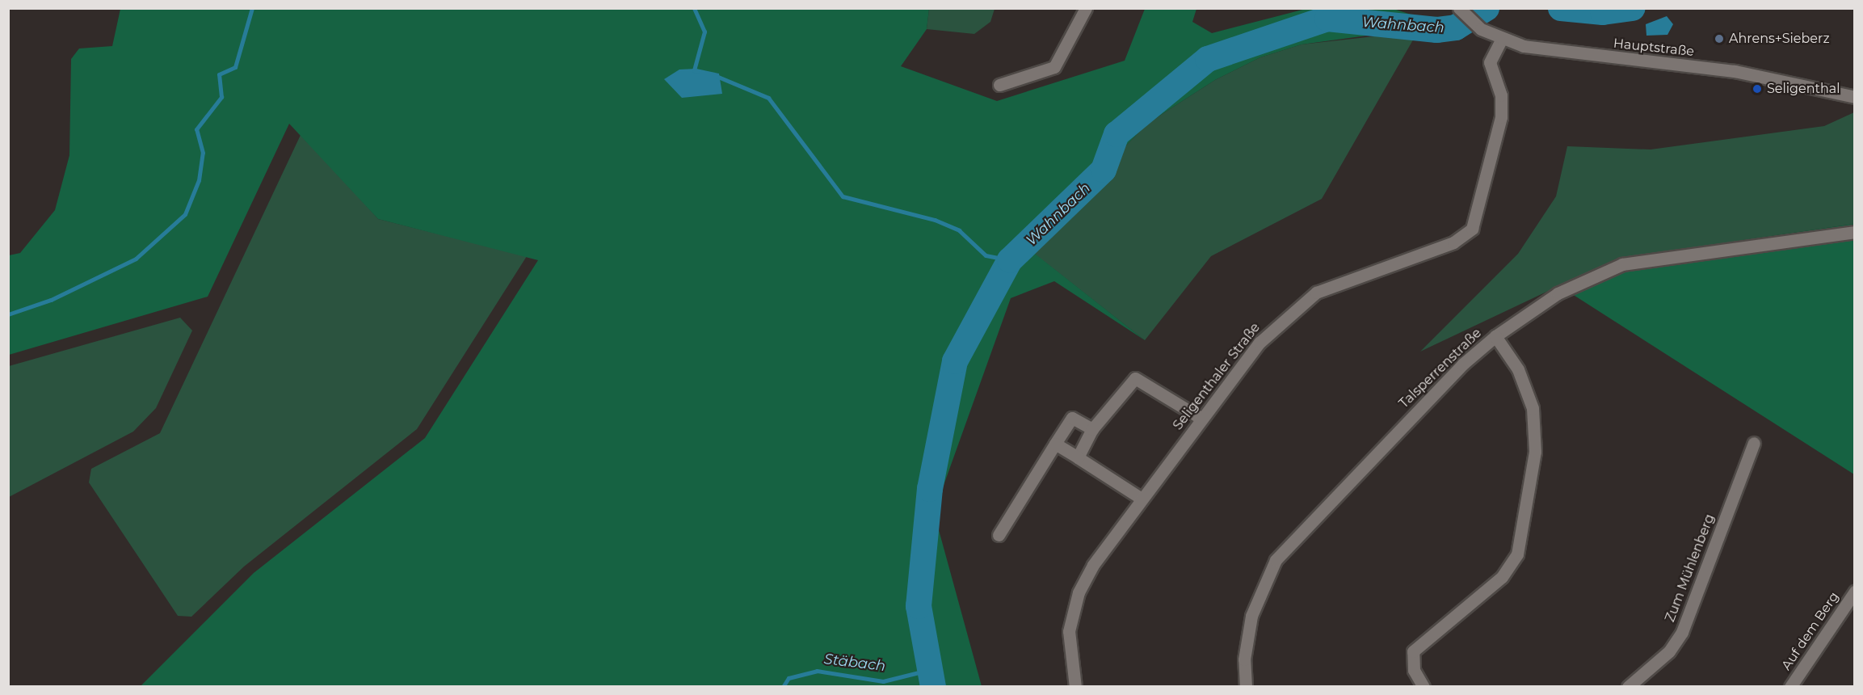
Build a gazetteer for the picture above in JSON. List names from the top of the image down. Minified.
{"streets":{"street":["Hauptstraße","Talsperrenstraße","Seligenthaler Straße","Zum Mühlenberg","Auf dem Berg"]},"crossings":[["Hauptstraße","Seligenthaler Straße"]],"water":["Wahnbach","Stäbach"],"places":["Ahrens+Sieberz","Seligenthal"]}
